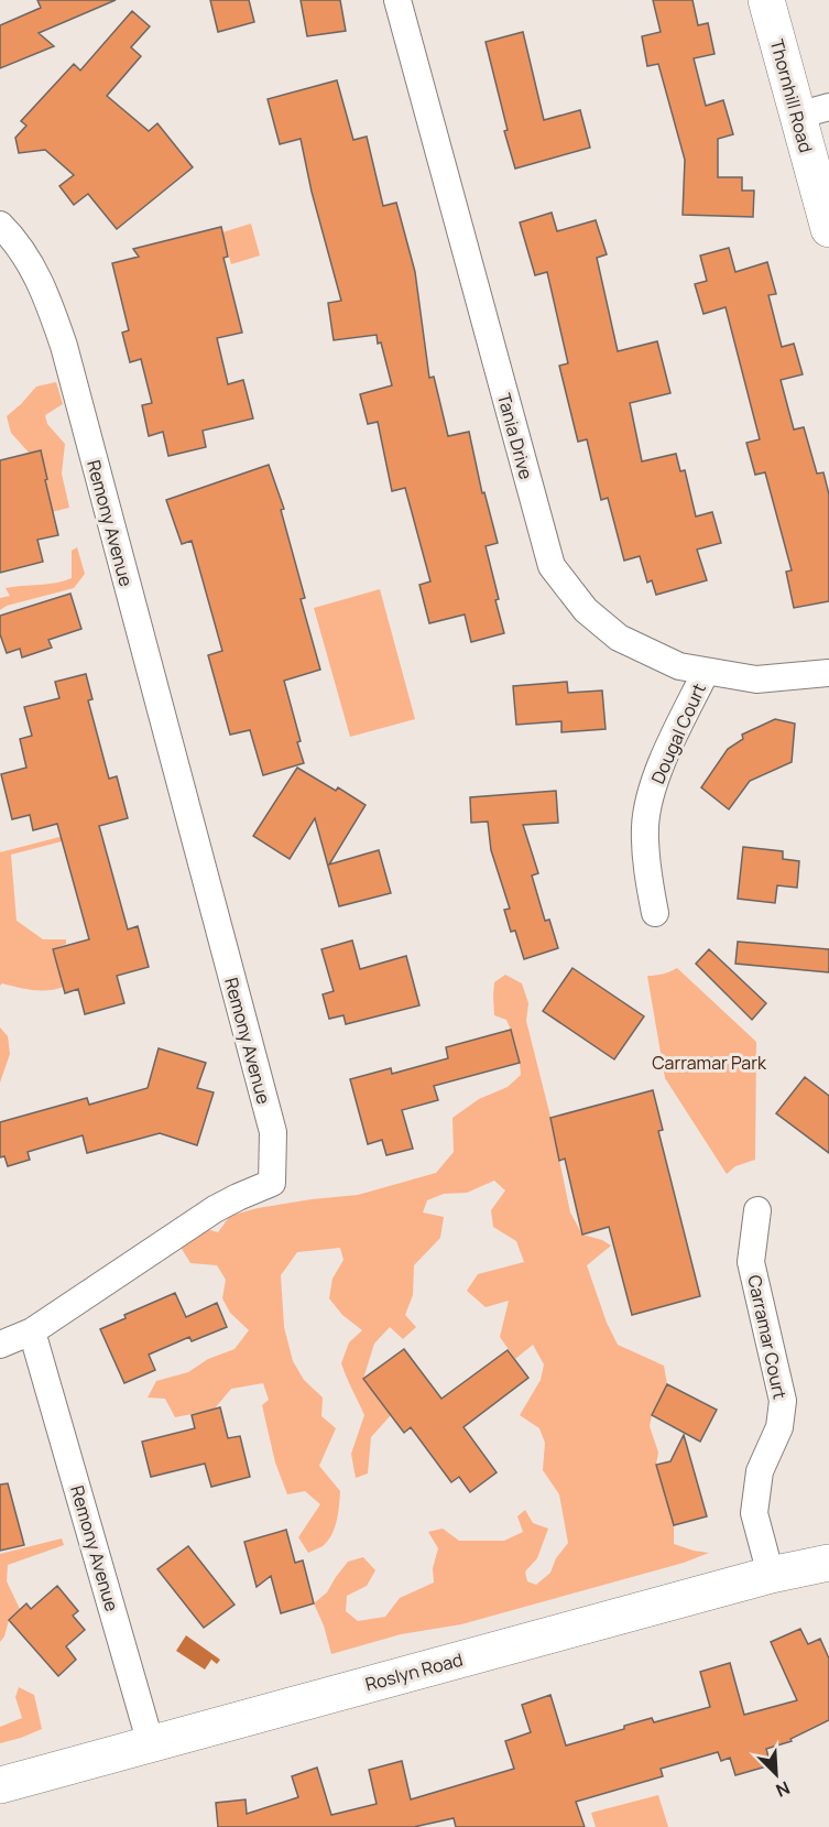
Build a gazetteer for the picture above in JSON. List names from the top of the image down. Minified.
{"streets":{"street":["Thornhill Road","Tania Drive","Remony Avenue","Dougal Court","Carramar Court","Roslyn Road"]},"crossings":[["Tania Drive","Dougal Court"],["Remony Avenue","Roslyn Road"],["Carramar Court","Roslyn Road"]],"parks":["Carramar Park"],"north":"bottom right"}
